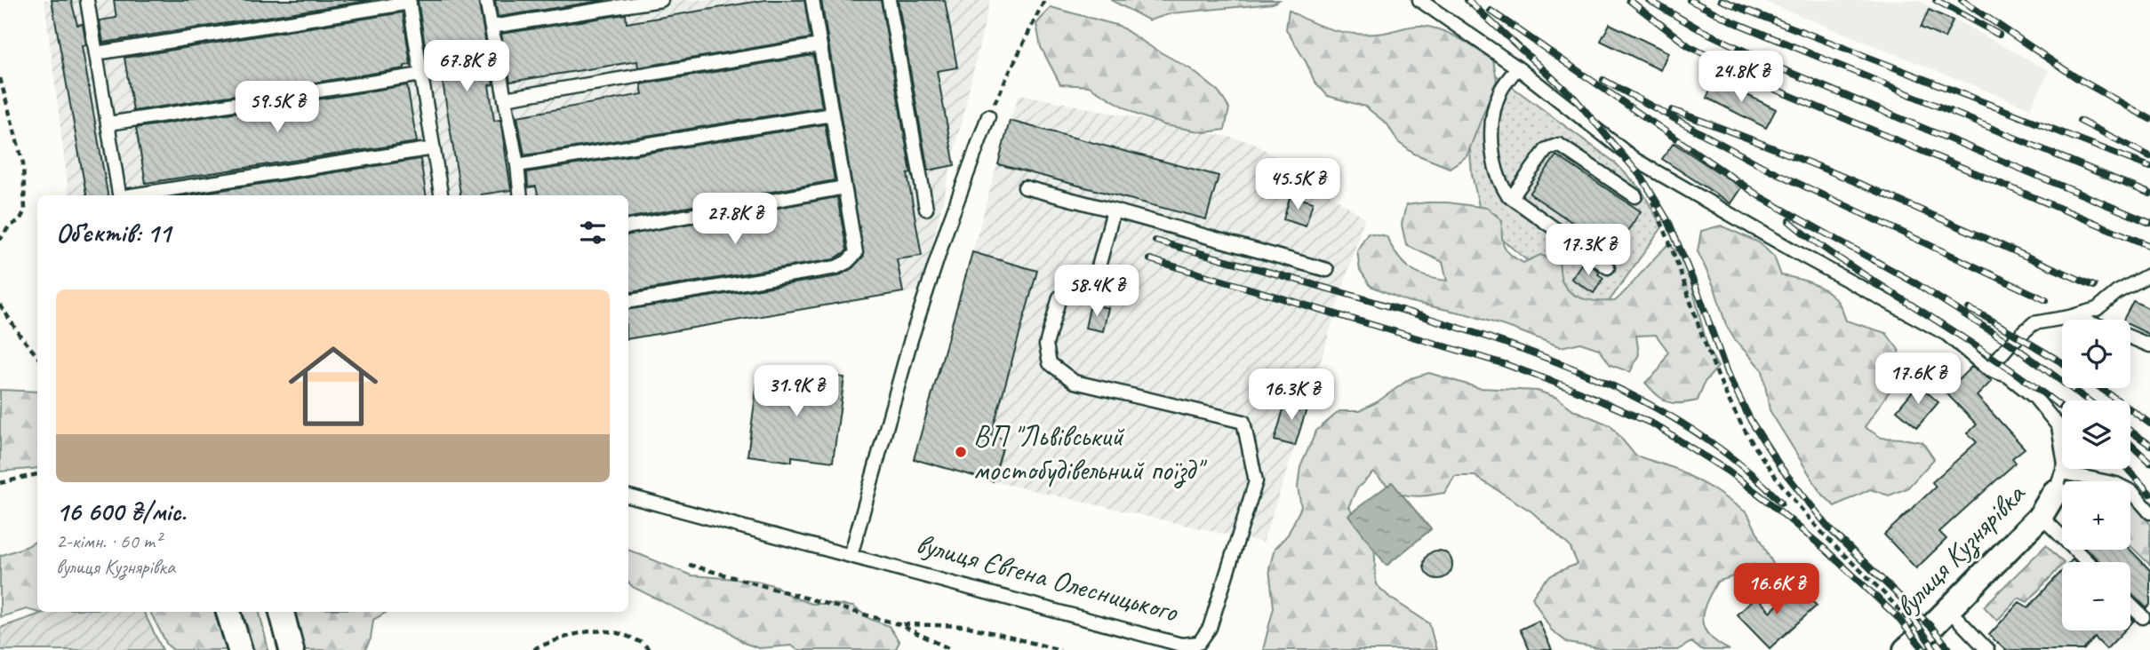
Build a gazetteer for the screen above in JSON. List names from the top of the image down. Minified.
{"streets":{"street":["вулиця Кузнярівка"],"lane":["вулиця Євгена Олесницького"]},"places":["ВП \"Львівський мостобудівельний поїзд\""],"page":{"price":["67.8K ₴","24.8K ₴","59.5K ₴","45.5K ₴","27.8K ₴","17.3K ₴","58.4K ₴","17.6K ₴","31.9K ₴","16.3K ₴","16.6K ₴"],"heading":"Об’єктів: 11","list":[{"name":"16 600 ₴/міс.","note":"2-кімн. · 60 m² · вулиця Кузнярівка"}],"map_buttons":["+","−"]}}
